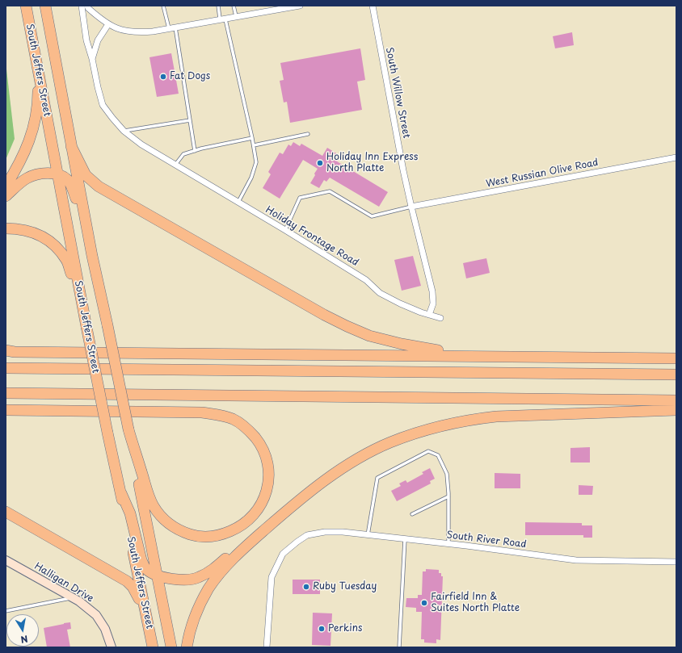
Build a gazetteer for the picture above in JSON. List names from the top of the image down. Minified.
{"streets":{"highway":["South Jeffers Street"],"street":["South Willow Street","West Russian Olive Road","Holiday Frontage Road","South River Road","Halligan Drive"]},"crossings":[["South Willow Street","West Russian Olive Road"],["South Willow Street","Holiday Frontage Road"]],"places":["Fat Dogs","Holiday Inn Express North Platte","Ruby Tuesday","Fairfield Inn & Suites North Platte","Perkins"],"north":"bottom"}
